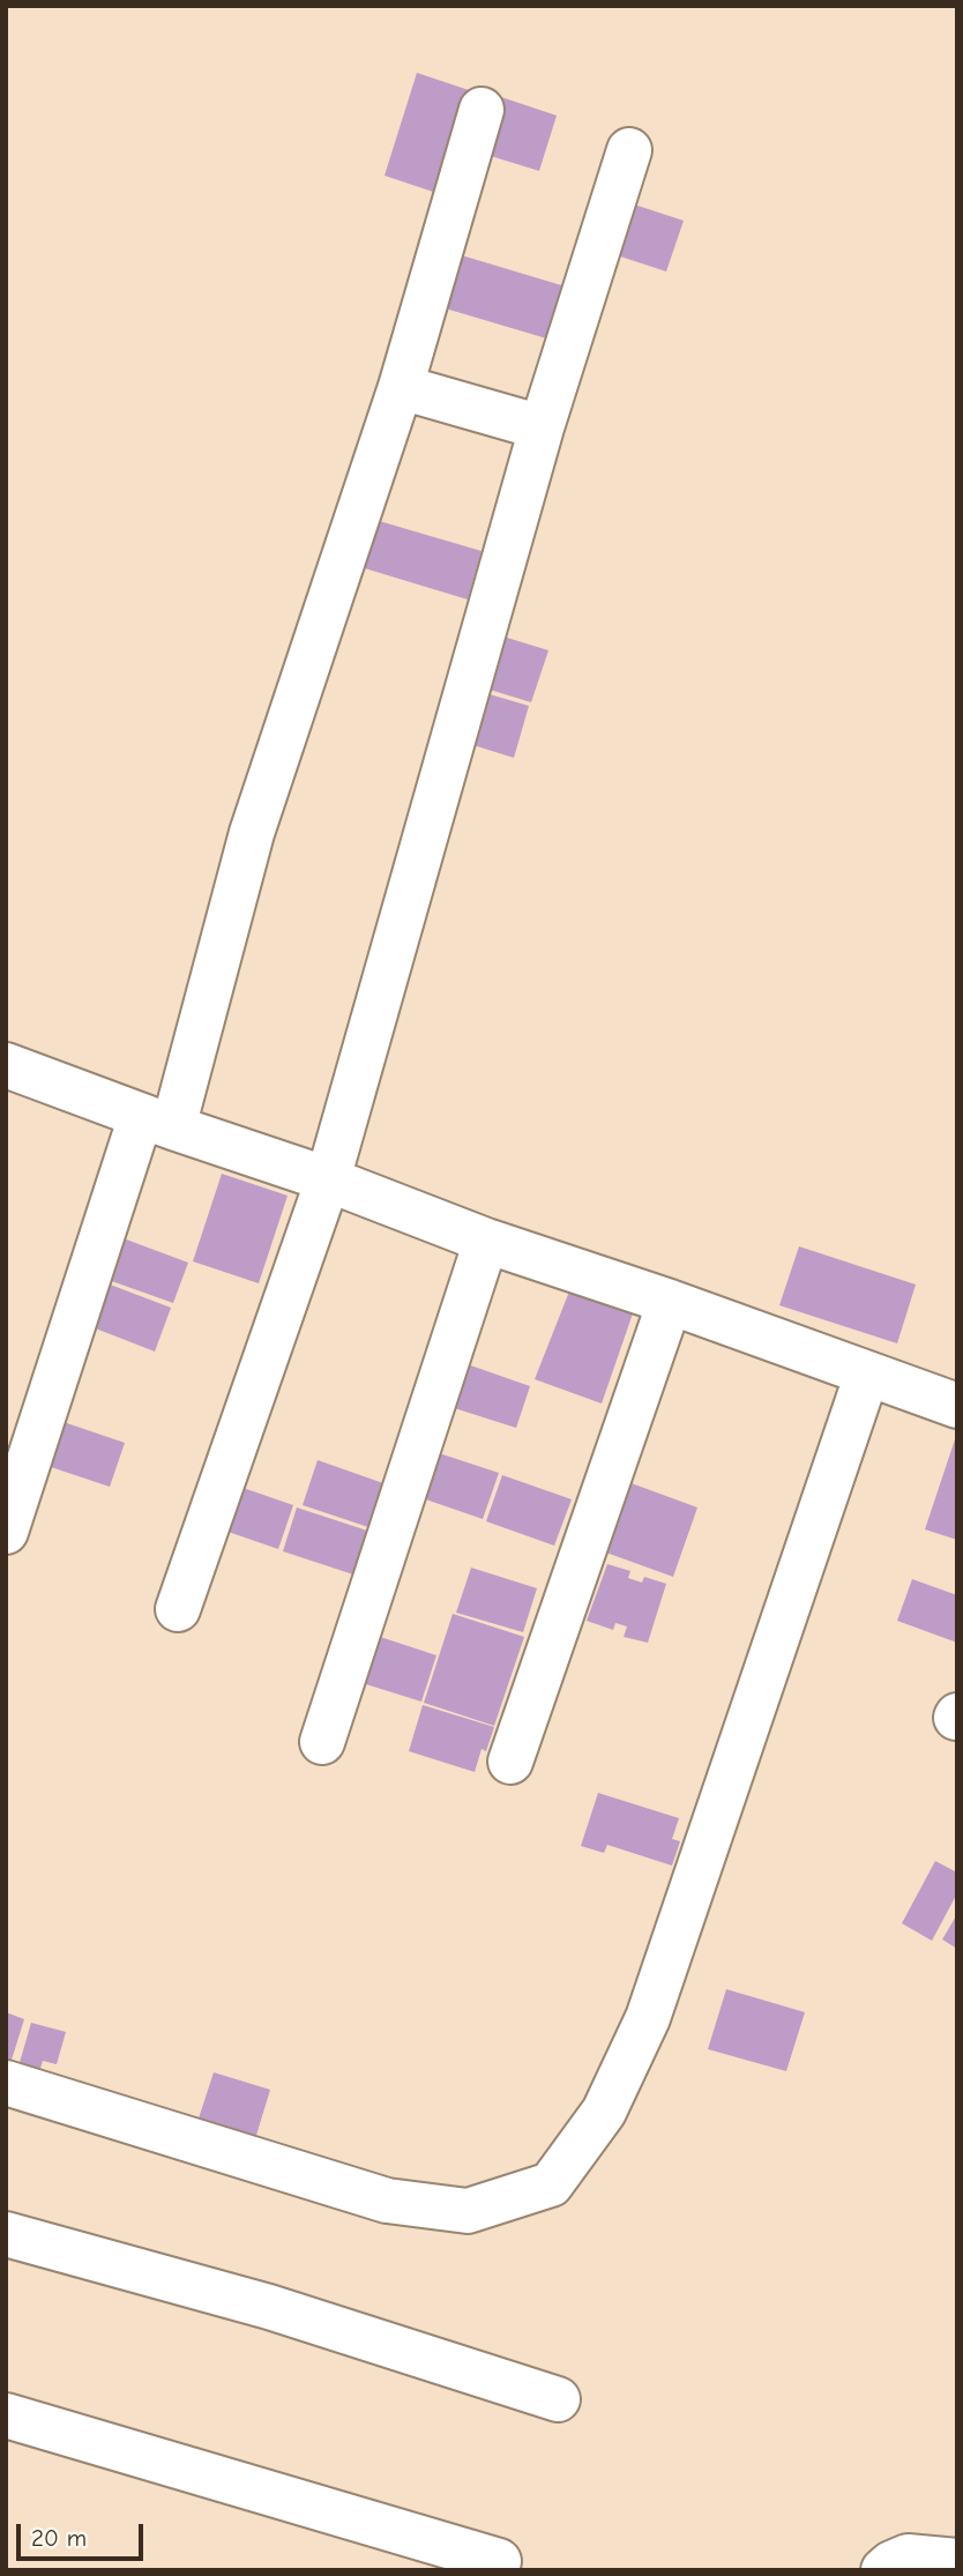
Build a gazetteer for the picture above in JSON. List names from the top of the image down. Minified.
{"scale_bar":"20 m"}
